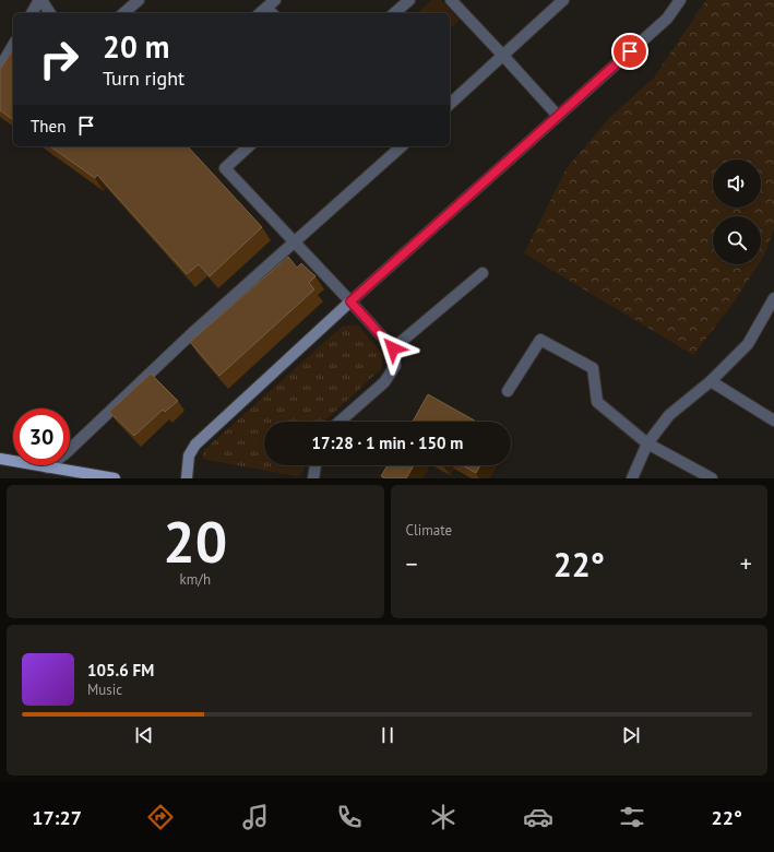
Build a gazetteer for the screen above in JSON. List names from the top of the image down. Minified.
{"page":{"turn":["20 m","Turn right"],"then":"Then","limit":"30","trip":"17:28 · 1 min · 150 m","tile":[["20","km/h"],"Climate"],"heat":["−","22°","+"],"song":["105.6 FM","Music"],"tabs":["17:27","22°"]}}
